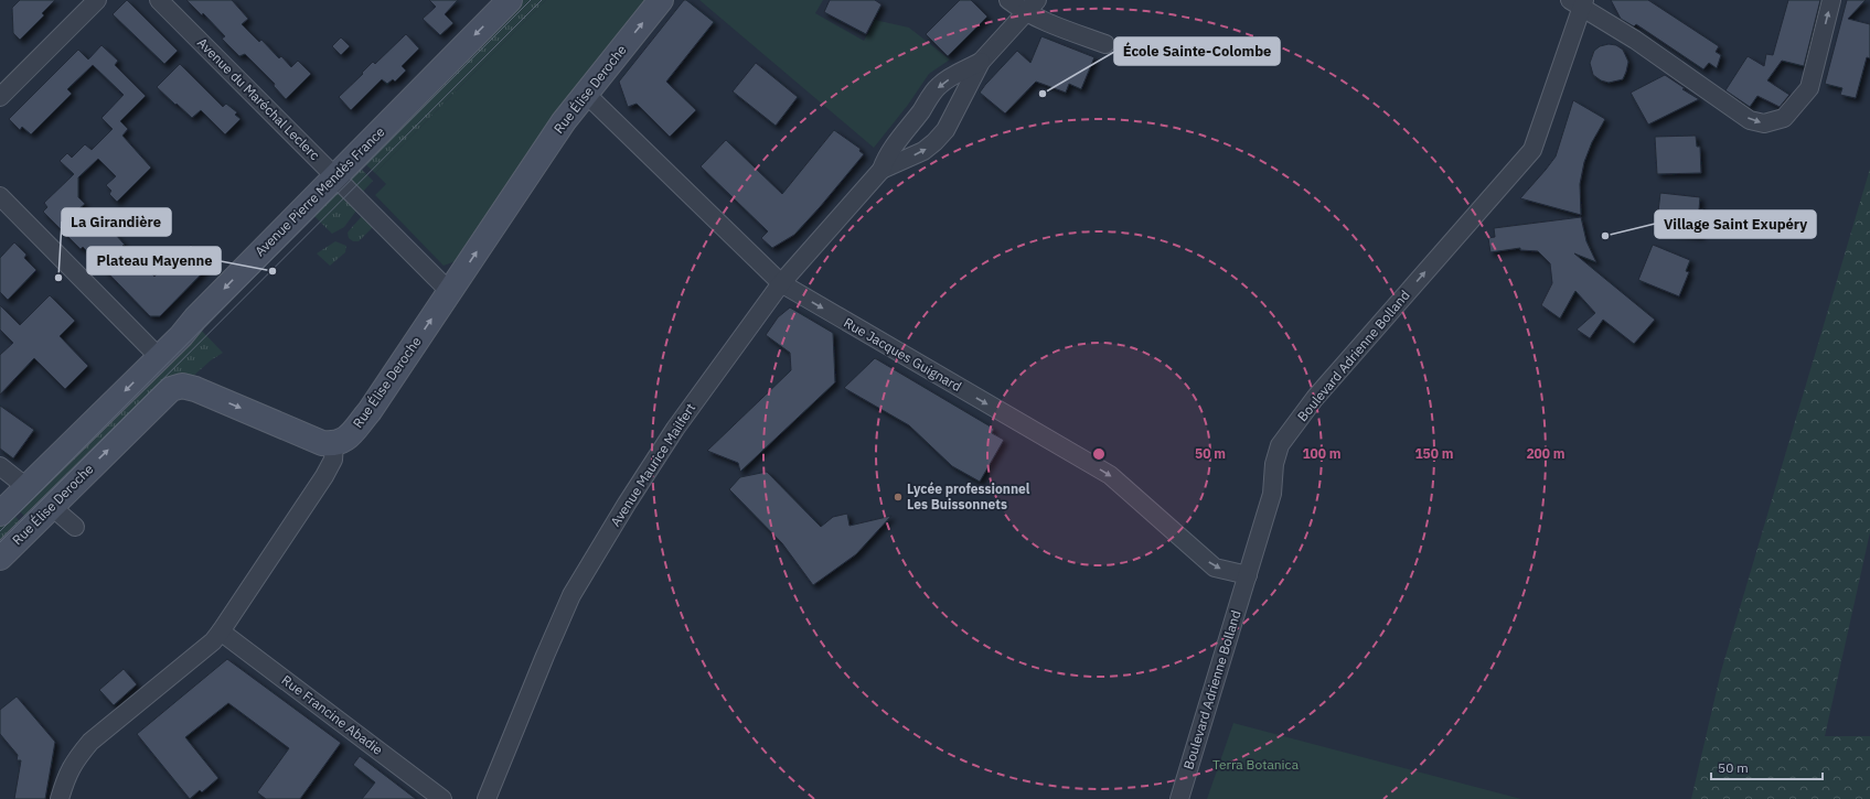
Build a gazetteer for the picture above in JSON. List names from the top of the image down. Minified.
{"streets":{"main road":["Rue Élise Deroche","Avenue Pierre Mendès France"],"street":["Avenue du Maréchal Leclerc","Rue Jacques Guignard","Boulevard Adrienne Bolland","Avenue Maurice Mailfert","Rue Francine Abadie"]},"crossings":[["Rue Élise Deroche","Avenue du Maréchal Leclerc"],["Rue Élise Deroche","Rue Jacques Guignard"],["Avenue du Maréchal Leclerc","Avenue Pierre Mendès France"],["Rue Jacques Guignard","Boulevard Adrienne Bolland"],["Rue Jacques Guignard","Avenue Maurice Mailfert"]],"one_way":["Rue Élise Deroche","Avenue Pierre Mendès France","Rue Jacques Guignard","Boulevard Adrienne Bolland"],"parks":["Terra Botanica"],"places":["École Sainte-Colombe","Village Saint Exupéry","Plateau Mayenne","La Girandière","Lycée professionnel Les Buissonnets"],"scale_bar":"50 m","rings":["50 m","100 m","150 m","200 m"]}
